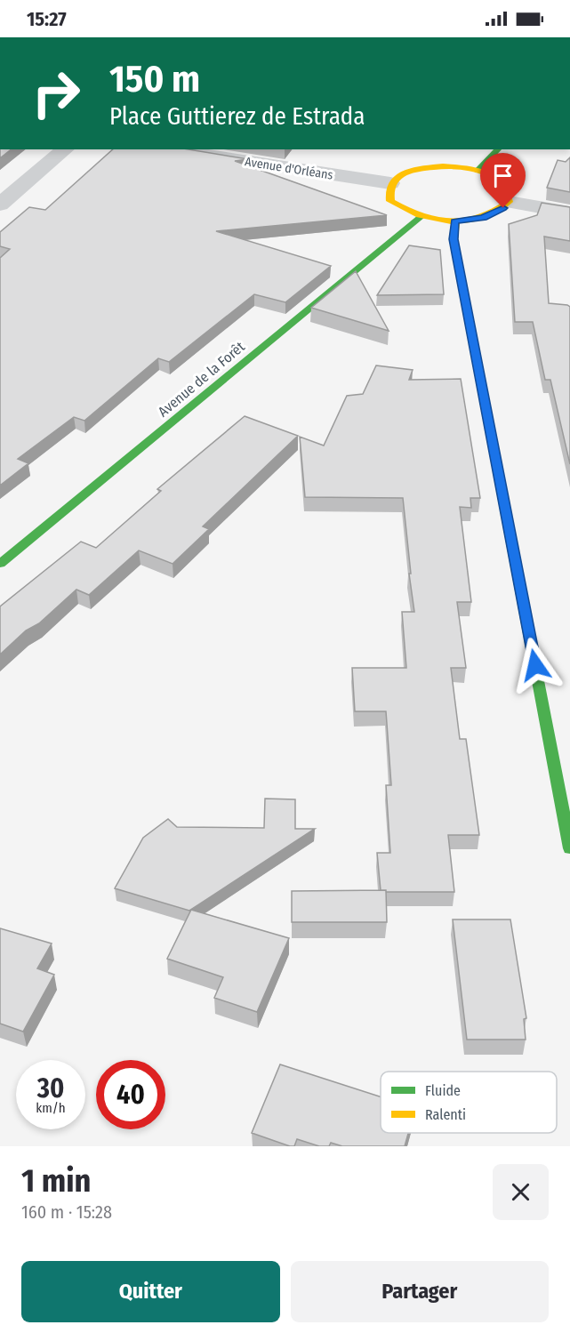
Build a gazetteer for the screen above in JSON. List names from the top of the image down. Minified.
{"streets":{"street":["Avenue d'Orléans","Avenue de la Forêt"]},"legend":["Fluide","Ralenti"],"page":{"status":"15:27","turn":["150 m","Place Guttierez de Estrada"],"speed":"30 km/h","limit":"40","heading":["1 min","160 m · 15:28"],"buttons":["Quitter","Partager"]}}
